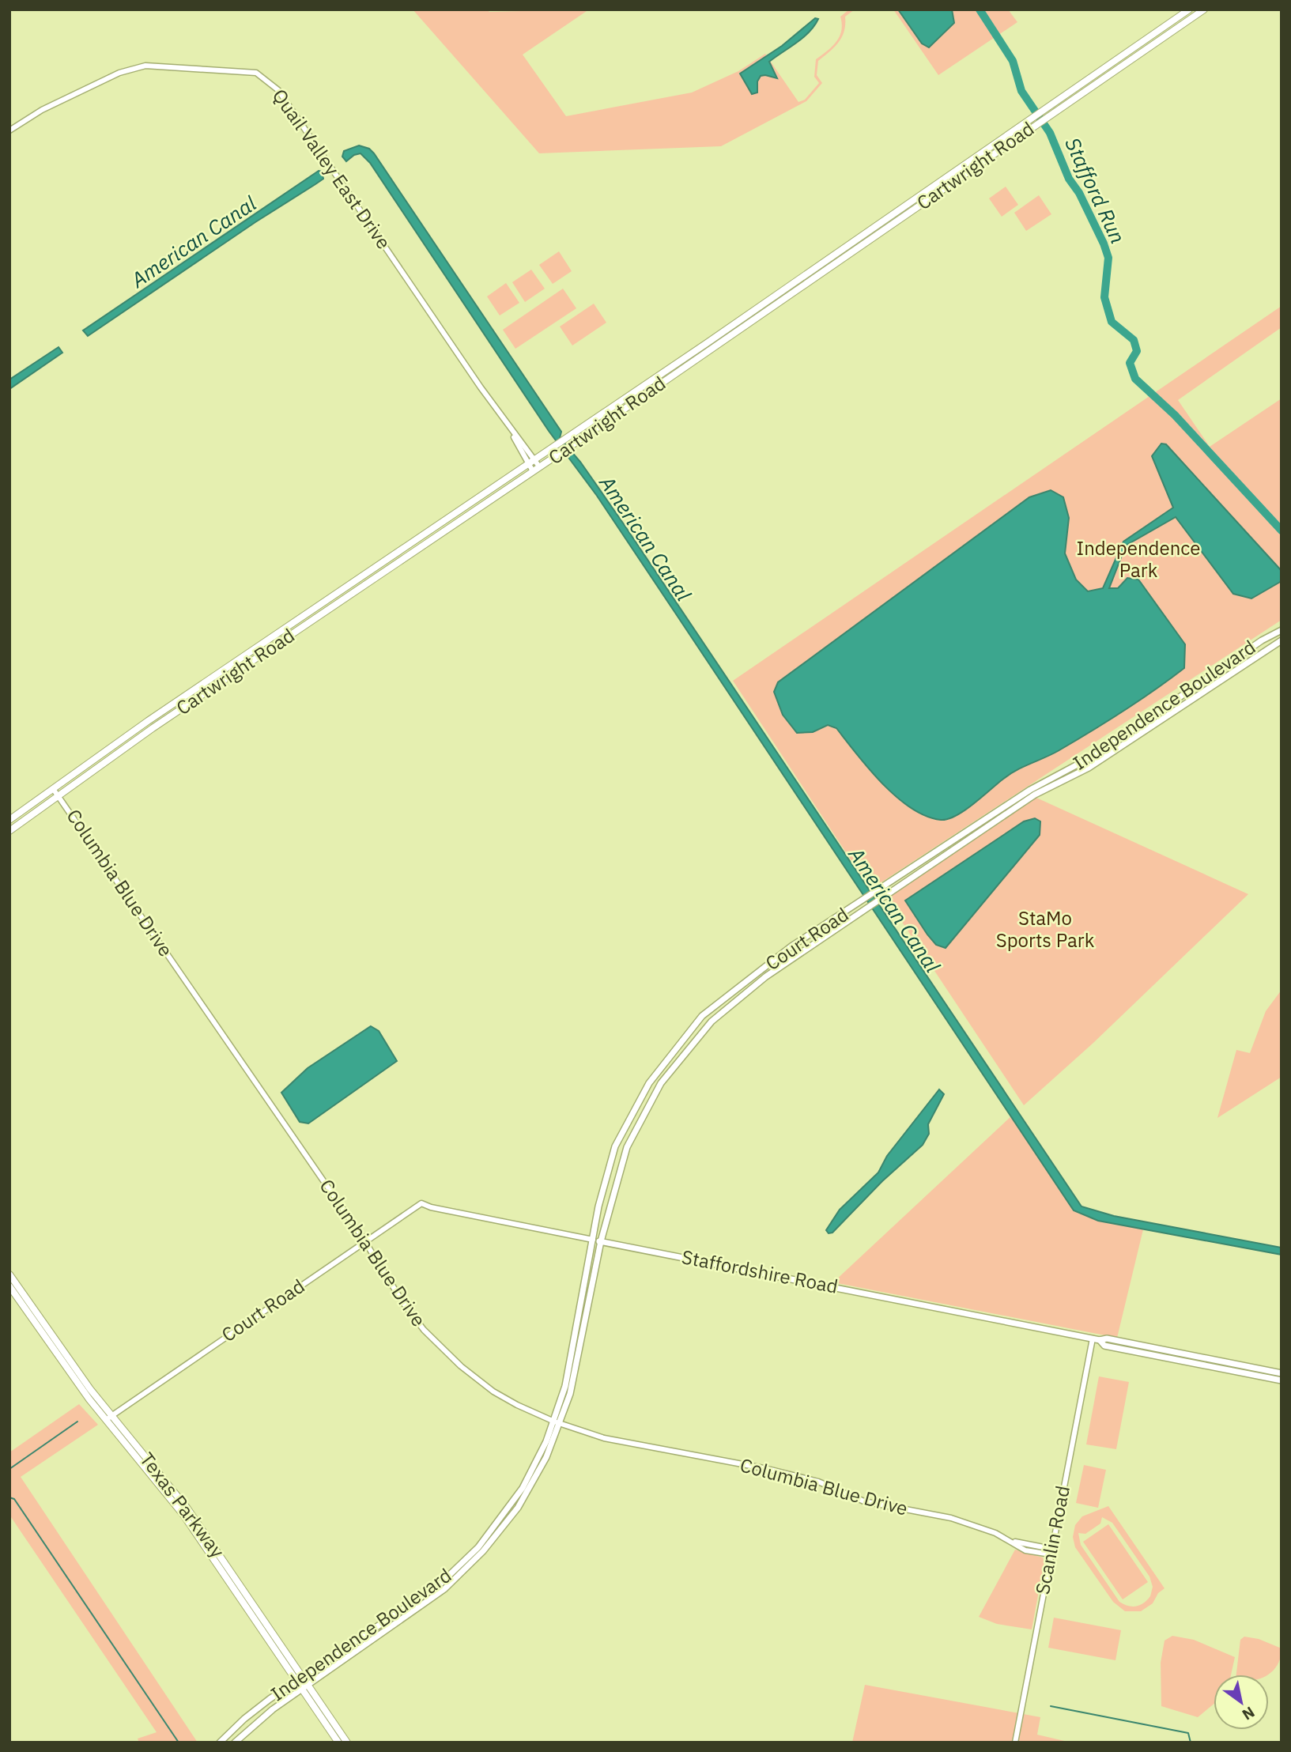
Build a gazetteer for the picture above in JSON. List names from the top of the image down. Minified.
{"streets":{"main road":["Cartwright Road","Independence Boulevard","Court Road","Staffordshire Road","Texas Parkway"],"street":["Quail Valley East Drive","Columbia Blue Drive","Scanlin Road"]},"crossings":[["Cartwright Road","Quail Valley East Drive"],["Cartwright Road","Columbia Blue Drive"],["Independence Boulevard","Columbia Blue Drive"],["Independence Boulevard","Court Road"],["Independence Boulevard","Staffordshire Road"],["Independence Boulevard","Texas Parkway"],["Columbia Blue Drive","Court Road"],["Columbia Blue Drive","Scanlin Road"],["Court Road","Staffordshire Road"],["Court Road","Texas Parkway"],["Staffordshire Road","Scanlin Road"]],"water":["Stafford Run","American Canal"],"parks":["Independence Park","StaMo Sports Park"],"north":"bottom right"}
